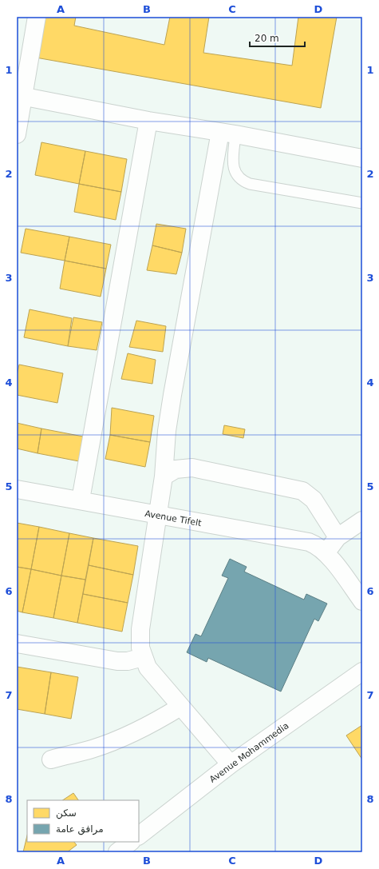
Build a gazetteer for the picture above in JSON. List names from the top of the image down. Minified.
{"streets":{"street":["Avenue Tifelt","Avenue Mohammedia"]},"legend":["سكن","مرافق عامة"],"scale_bar":"20 m","grid":{"columns":["A","B","C","D"],"rows":["1","2","3","4","5","6","7","8"]}}
